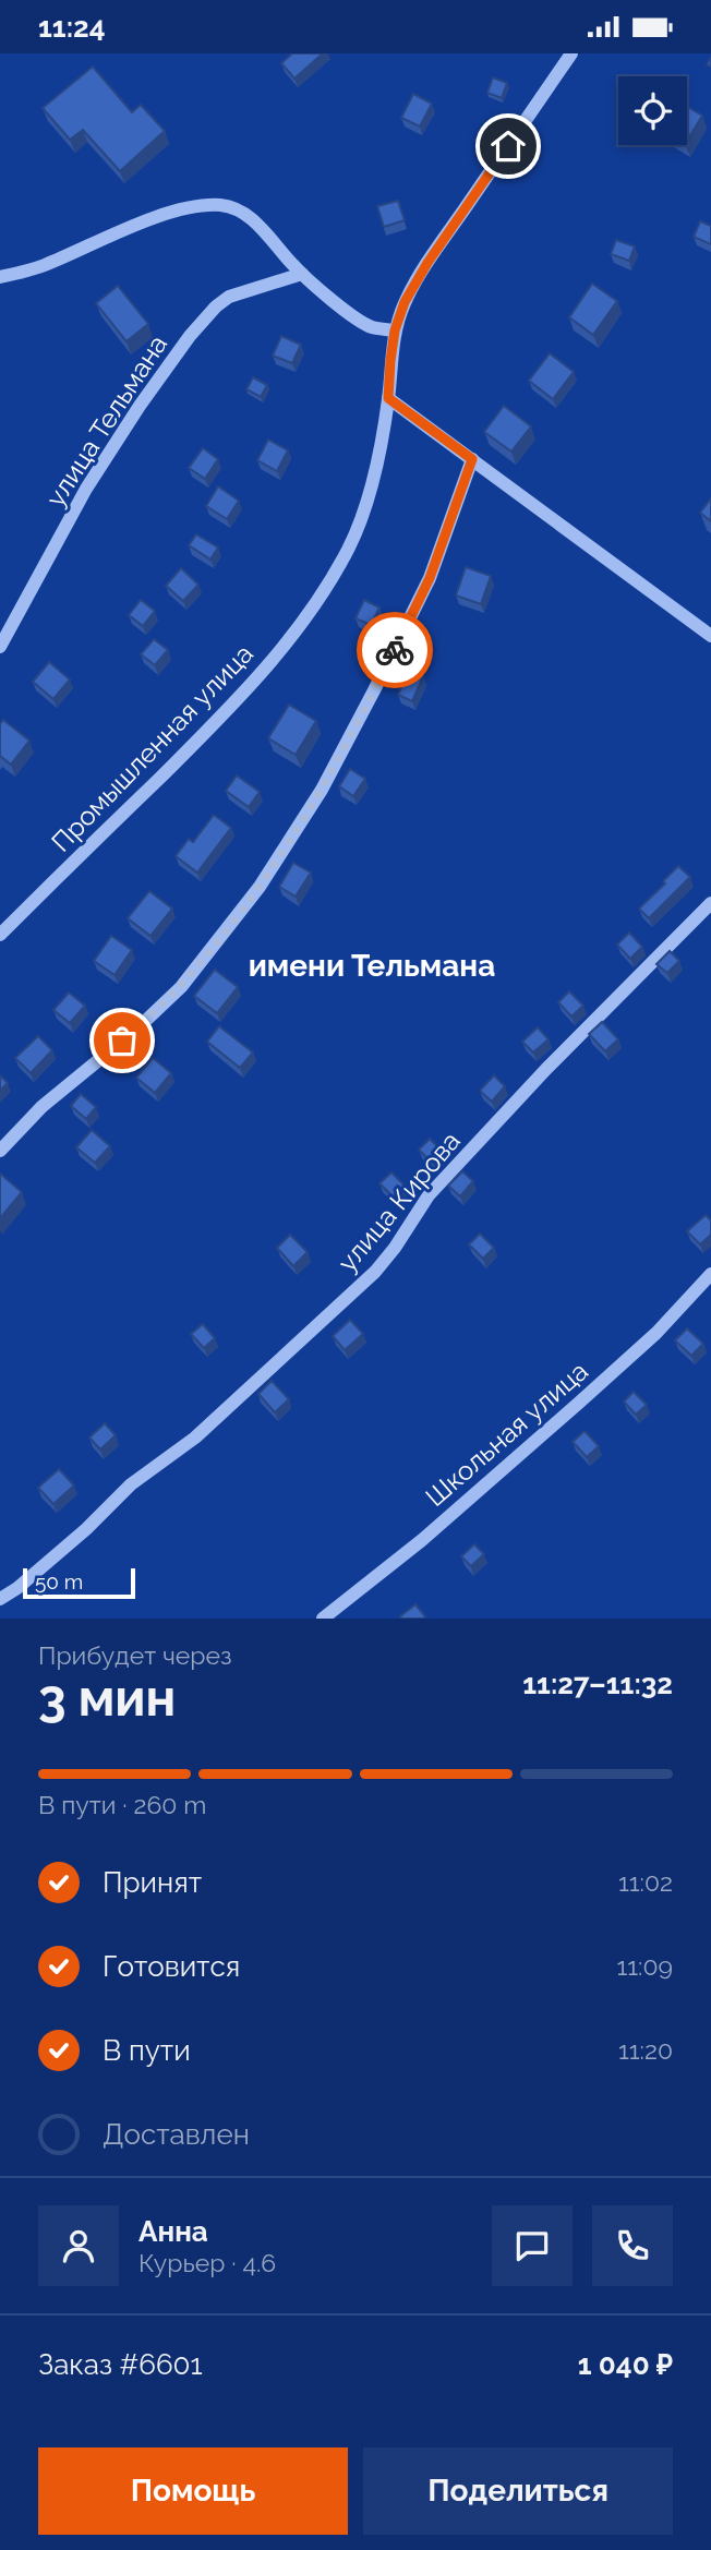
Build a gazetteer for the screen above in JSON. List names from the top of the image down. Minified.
{"streets":{"street":["улица Тельмана","Промышленная улица","улица Кирова","Школьная улица"]},"districts":["имени Тельмана"],"scale_bar":"50 m","page":{"status":"11:24","scale":"50 m","heading":["3 мин","Прибудет через","11:27–11:32"],"panel":["Анна","Курьер · 4.6","Заказ #6601","1 040 ₽"],"bar":"В пути · 260 m","list":[["Принят","11:02"],["Готовится","11:09"],["В пути","11:20"],"Доставлен"],"buttons":["Помощь","Поделиться"]}}
